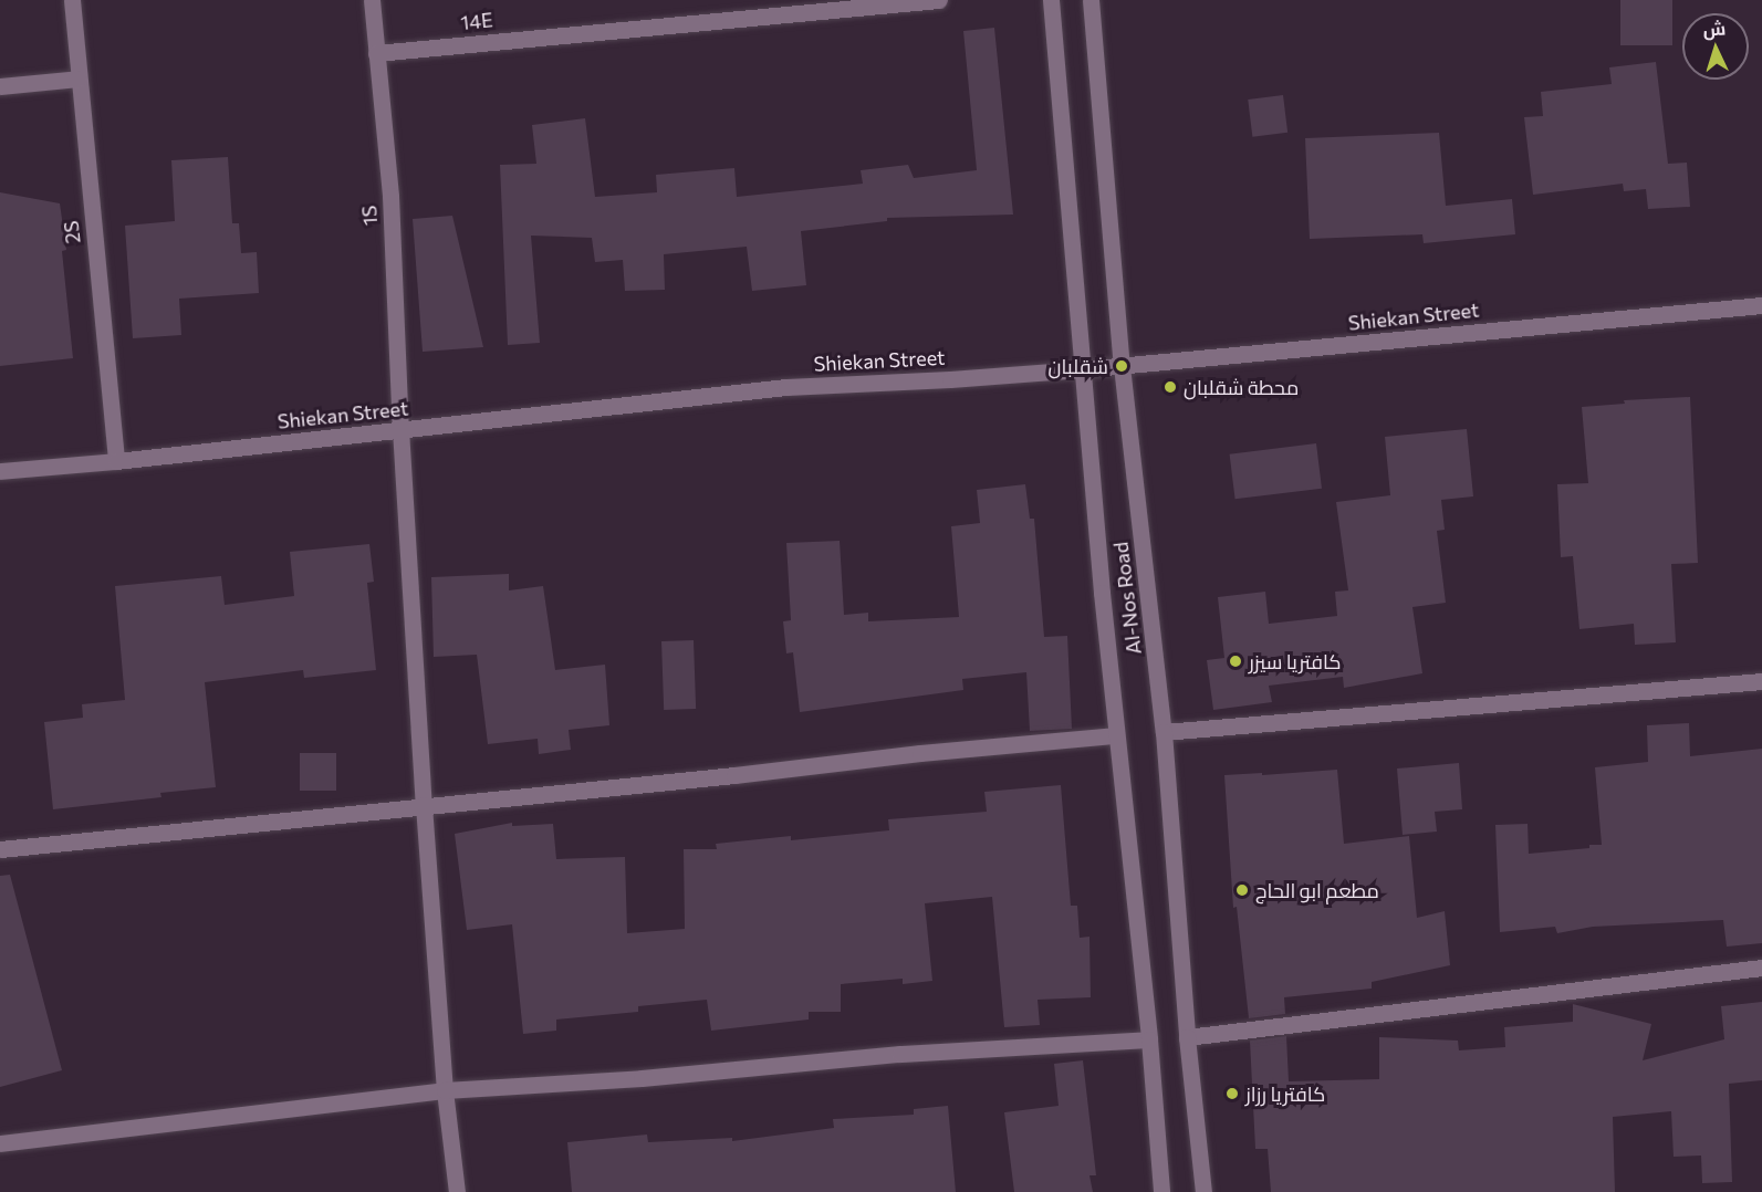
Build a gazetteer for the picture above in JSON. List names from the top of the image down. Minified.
{"streets":{"street":["14E","1S","2S","Shiekan Street","Al-Nos Road"]},"crossings":[["14E","1S"],["1S","Shiekan Street"],["2S","Shiekan Street"],["Shiekan Street","Al-Nos Road"]],"places":["شقلبان","محطة شقلبان","كافتريا سيزر","مطعم ابو الحاج","كافتريا رزاز"],"north":"top"}
